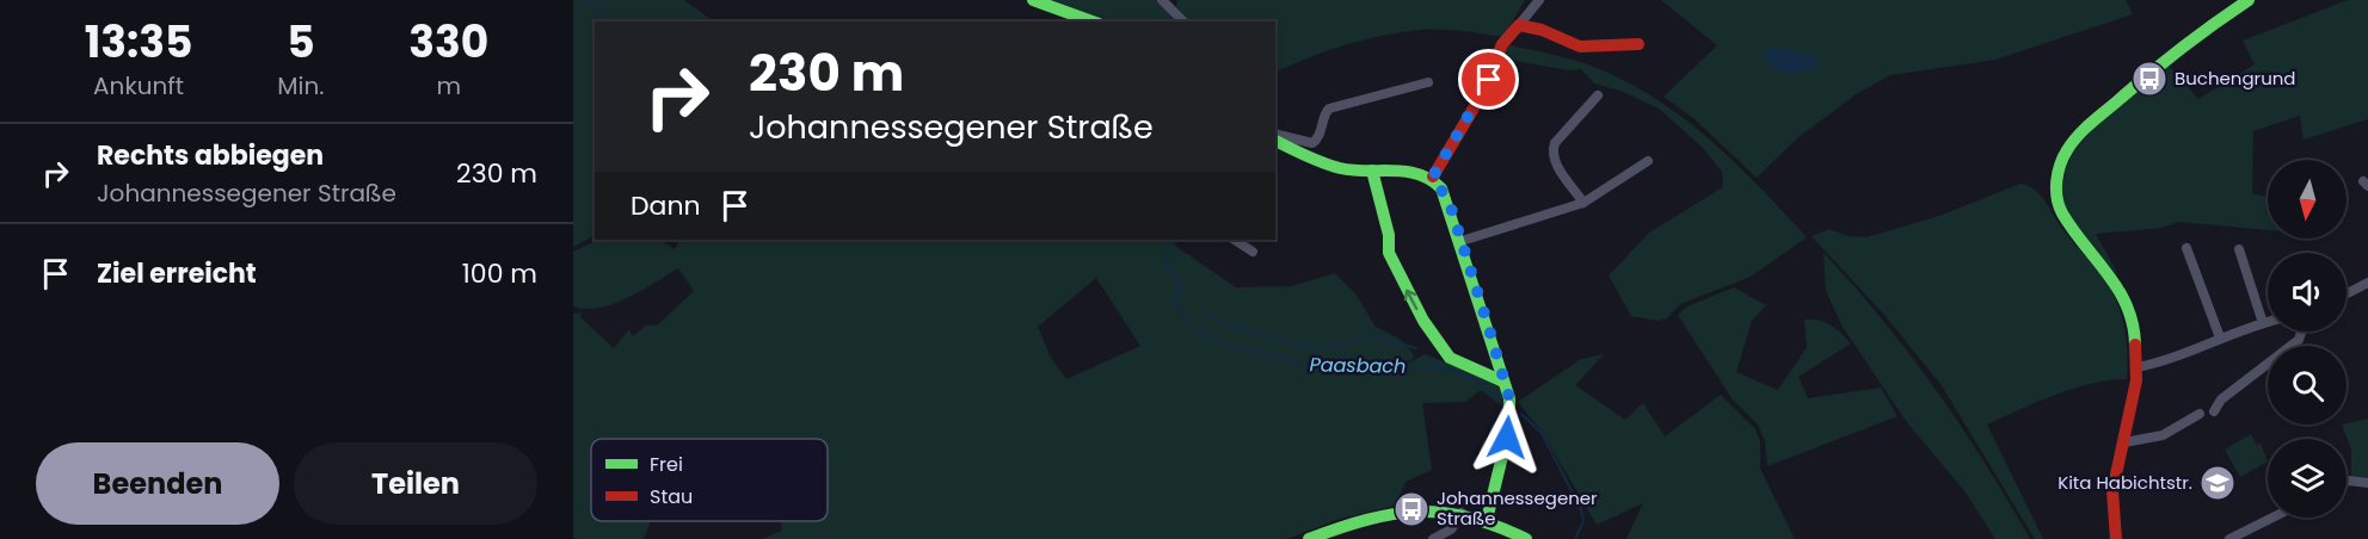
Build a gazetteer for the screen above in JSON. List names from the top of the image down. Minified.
{"water":["Paasbach"],"places":{"bus stop":["Buchengrund","Johannessegener Straße"],"school or university":["Kita Habichtstr."]},"legend":["Frei","Stau"],"north":"bottom","page":{"eta":["13:35","Ankunft","5","Min.","330","m"],"turn":["230 m","Johannessegener Straße"],"list":[{"name":"Rechts abbiegen","note":"Johannessegener Straße","value":"230 m"},{"name":"Ziel erreicht","value":"100 m"}],"then":"Dann","buttons":["Beenden","Teilen"]}}
